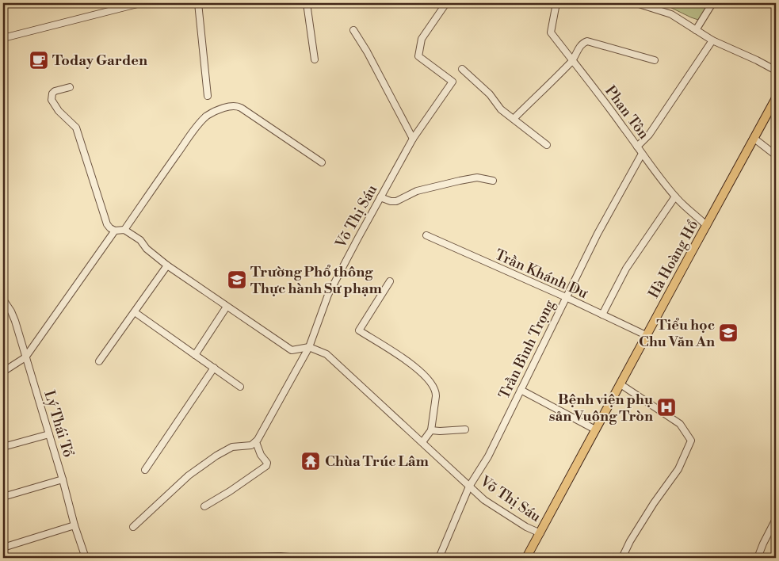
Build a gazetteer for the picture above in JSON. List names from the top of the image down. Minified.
{"streets":{"main road":["Hà Hoàng Hổ"],"street":["Phan Tôn","Võ Thị Sáu","Trần Khánh Dư","Trần Bình Trọng","Lý Thái Tổ"]},"crossings":[["Phan Tôn","Hà Hoàng Hổ"],["Phan Tôn","Trần Bình Trọng"],["Võ Thị Sáu","Hà Hoàng Hổ"],["Võ Thị Sáu","Trần Bình Trọng"],["Hà Hoàng Hổ","Trần Khánh Dư"],["Trần Khánh Dư","Trần Bình Trọng"]],"places":{"cafe":["Today Garden"],"school or university":["Trường Phổ thông Thực hành Sư phạm","Tiểu học Chu Văn An"],"hospital":["Bệnh viện phụ sản Vuông Tròn"],"temple":["Chùa Trúc Lâm"]}}
